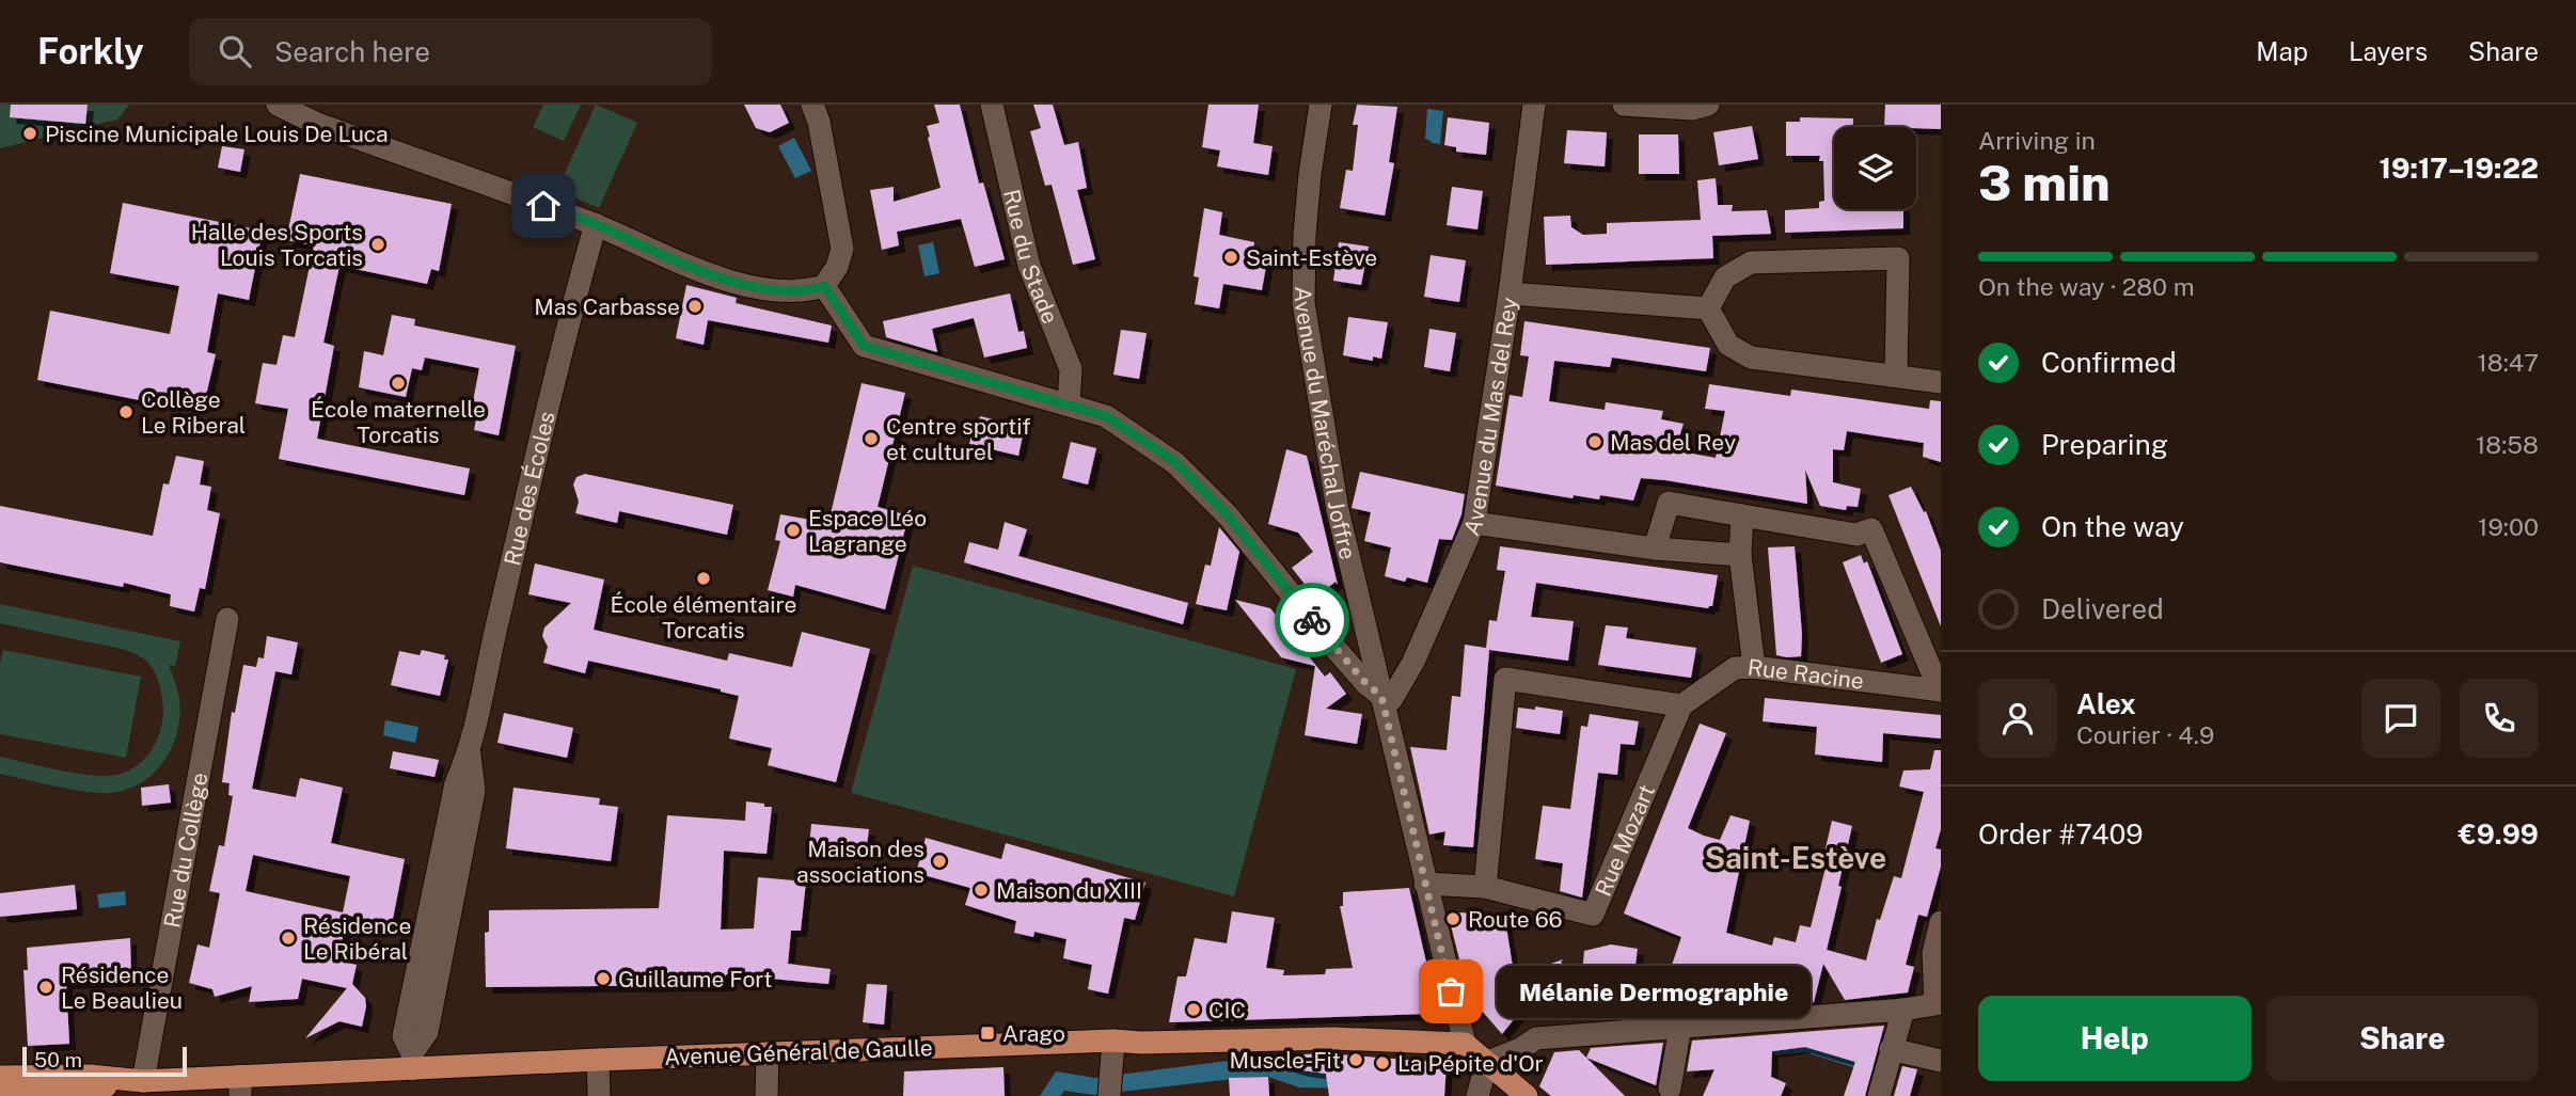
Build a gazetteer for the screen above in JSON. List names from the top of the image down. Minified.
{"streets":{"main road":["Avenue Général de Gaulle"],"street":["Rue du Stade","Avenue du Mas del Rey","Avenue du Maréchal Joffre","Rue des Écoles","Rue Racine","Rue Mozart","Rue du Collège"]},"crossings":[["Avenue du Mas del Rey","Avenue du Maréchal Joffre"],["Avenue du Maréchal Joffre","Avenue Général de Gaulle"],["Rue des Écoles","Avenue Général de Gaulle"],["Rue Racine","Rue Mozart"],["Rue du Collège","Avenue Général de Gaulle"]],"districts":["Saint-Estève"],"places":{"other":["Piscine Municipale Louis De Luca","Halle des Sports Louis Torcatis","Saint-Estève","Mas Carbasse","École maternelle Torcatis","Collège Le Riberal","Centre sportif et culturel","Mas del Rey","Espace Léo Lagrange","École élémentaire Torcatis","Maison des associations","Maison du XIII","Route 66","Résidence Le Ribéral","Guillaume Fort","Résidence Le Beaulieu","Mélanie Dermographie","CIC","Muscle-Fit","La Pépite d'Or"],"transit":["Arago"]},"scale_bar":"50 m","page":{"header":"Forkly","search":"Search here","nav":["Map","Layers","Share"],"heading":["3 min","Arriving in","19:17–19:22"],"panel":["Alex","Courier · 4.9","Order #7409","€9.99"],"bar":"On the way · 280 m","list":[["Confirmed","18:47"],["Preparing","18:58"],["On the way","19:00"],"Delivered"],"bubble":"Mélanie Dermographie","buttons":["Help","Share"],"scale":"50 m"}}
